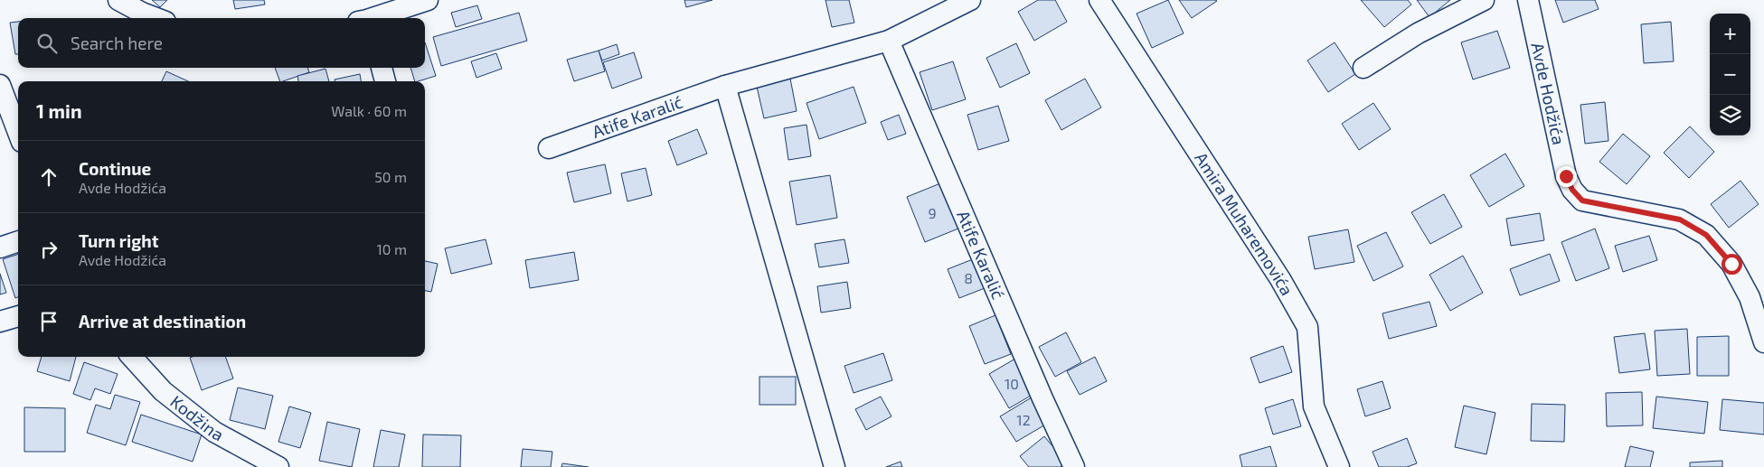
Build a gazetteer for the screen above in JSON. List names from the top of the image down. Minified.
{"streets":{"street":["Avde Hodžića","Atife Karalić","Amira Muharemovića","Kodžina"]},"house_numbers":["9","8","10","12"],"page":{"map_buttons":["+","−"],"search":"Search here","heading":["1 min","Walk · 60 m"],"list":[["Continue","Avde Hodžića","50 m"],["Turn right","Avde Hodžića","10 m"],"Arrive at destination"]}}
